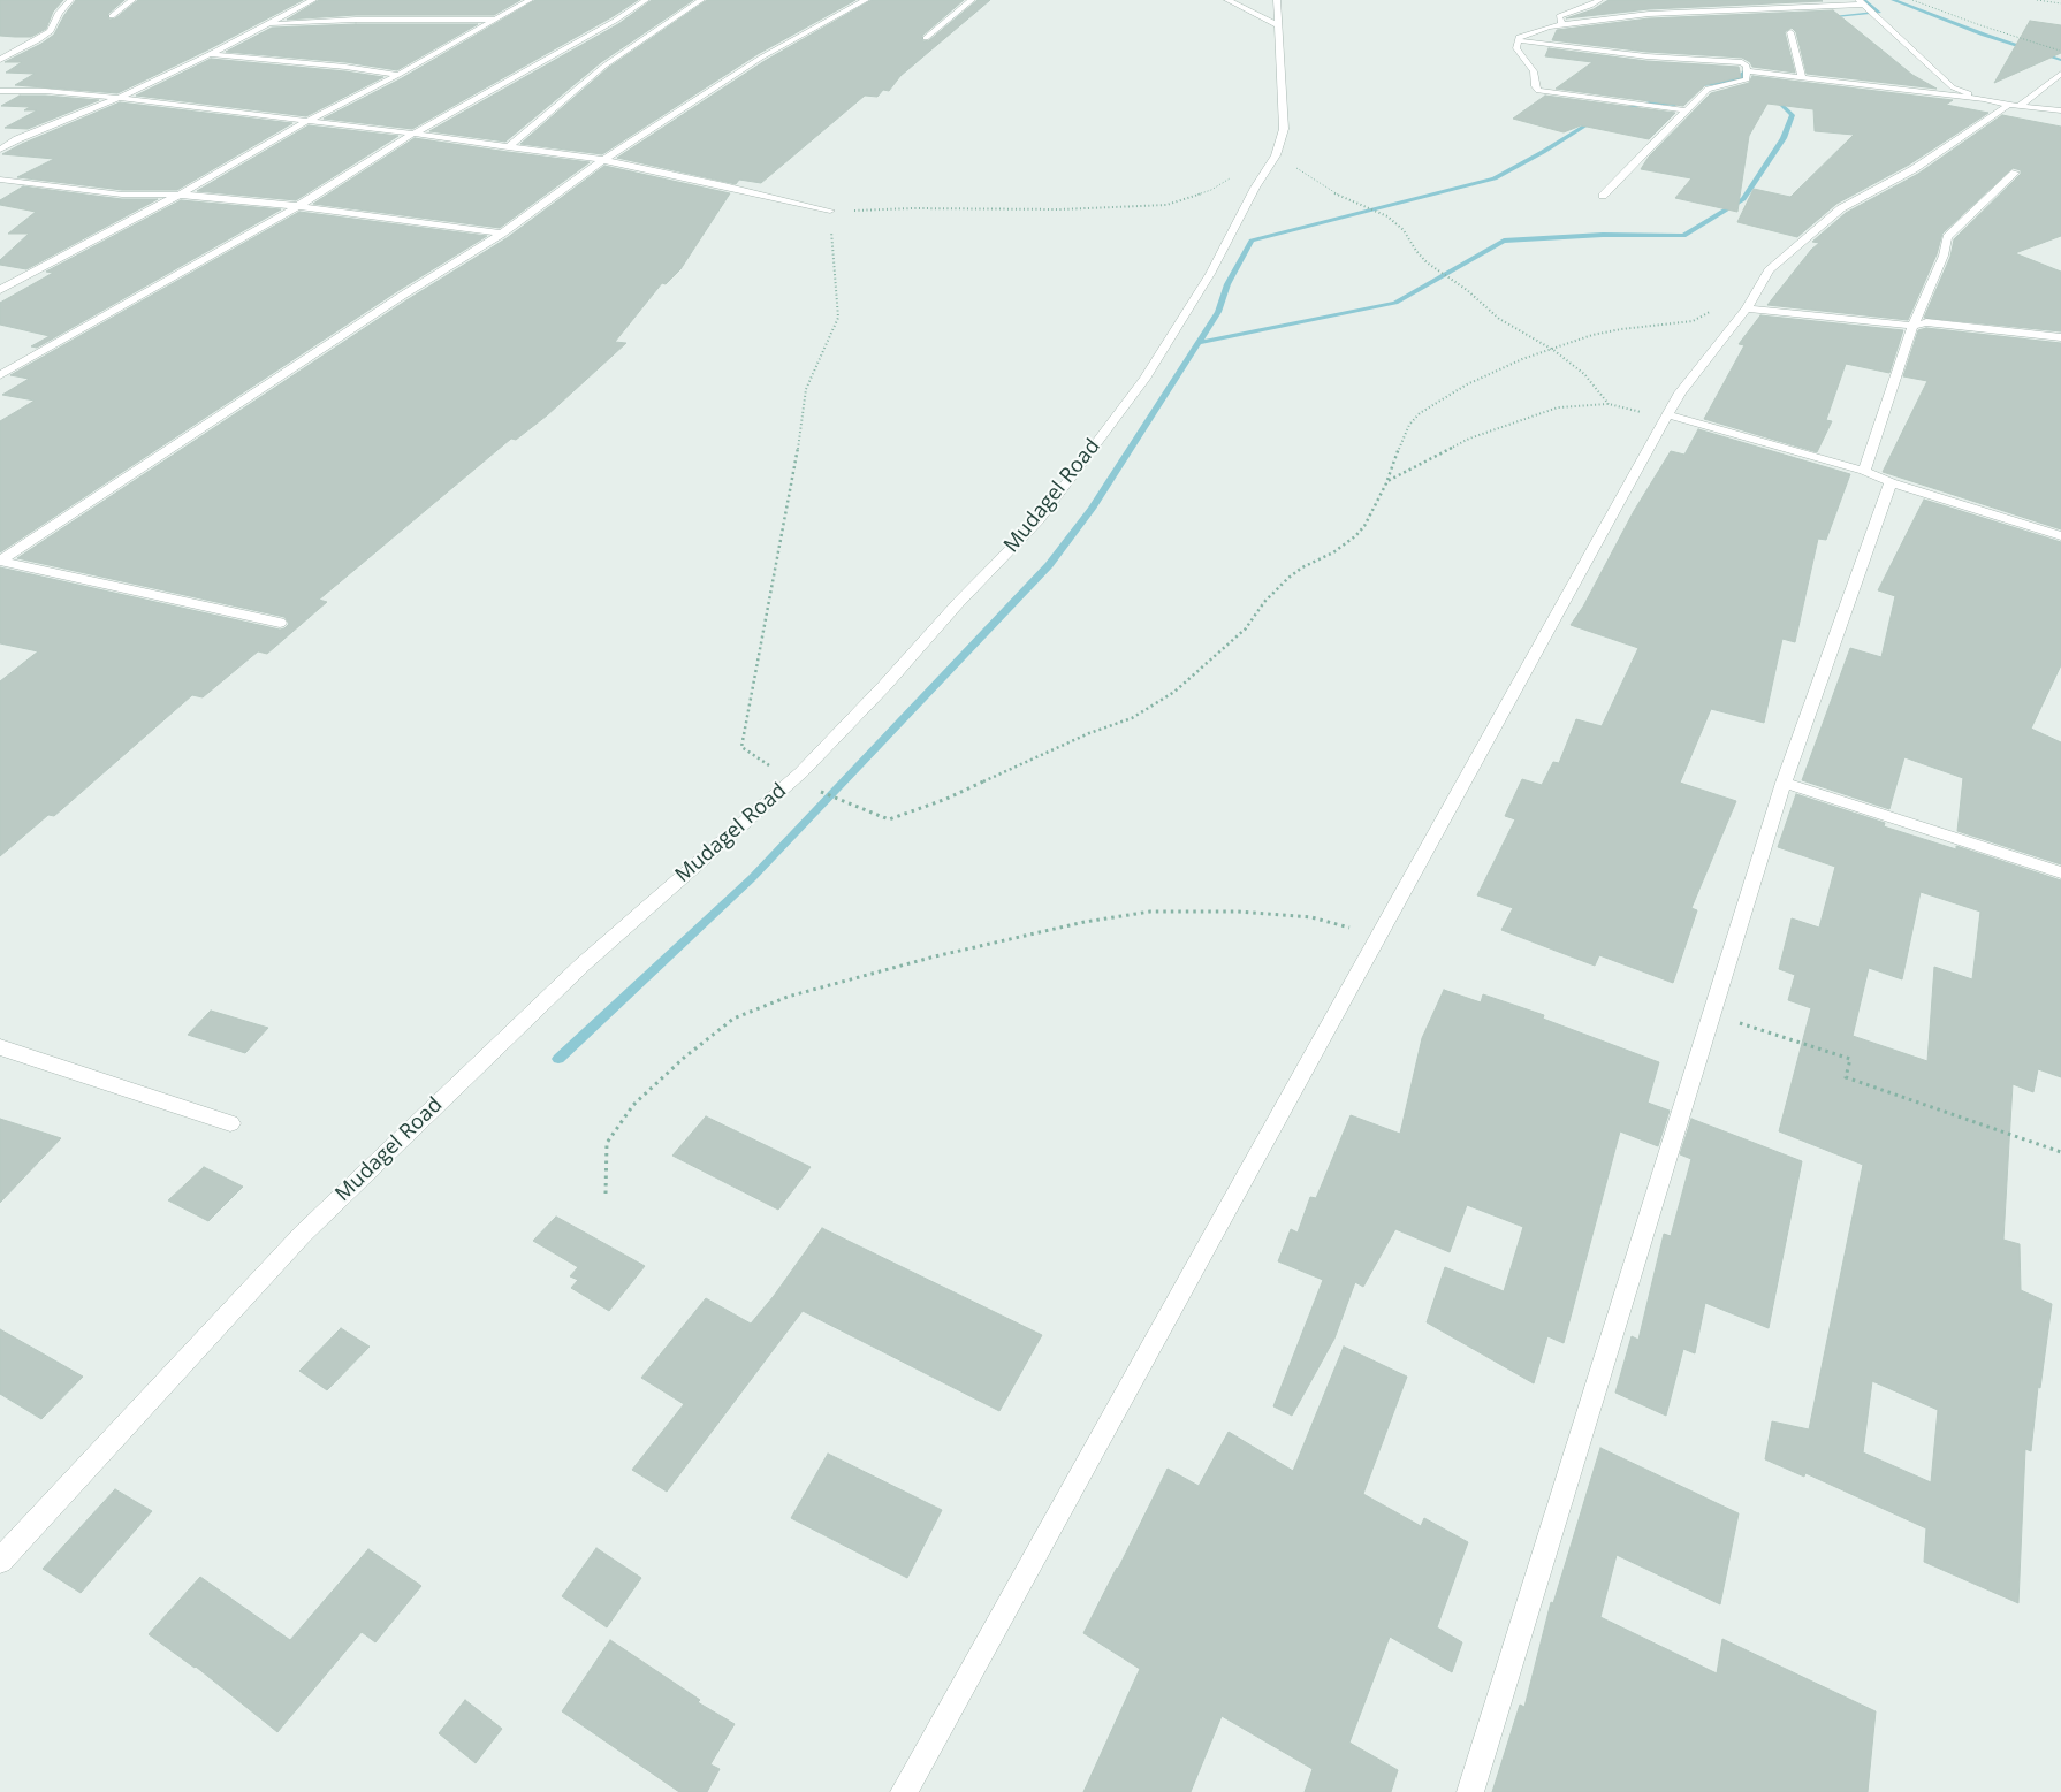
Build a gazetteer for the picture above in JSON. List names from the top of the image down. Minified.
{"streets":{"street":["Mudagel Road"]}}
